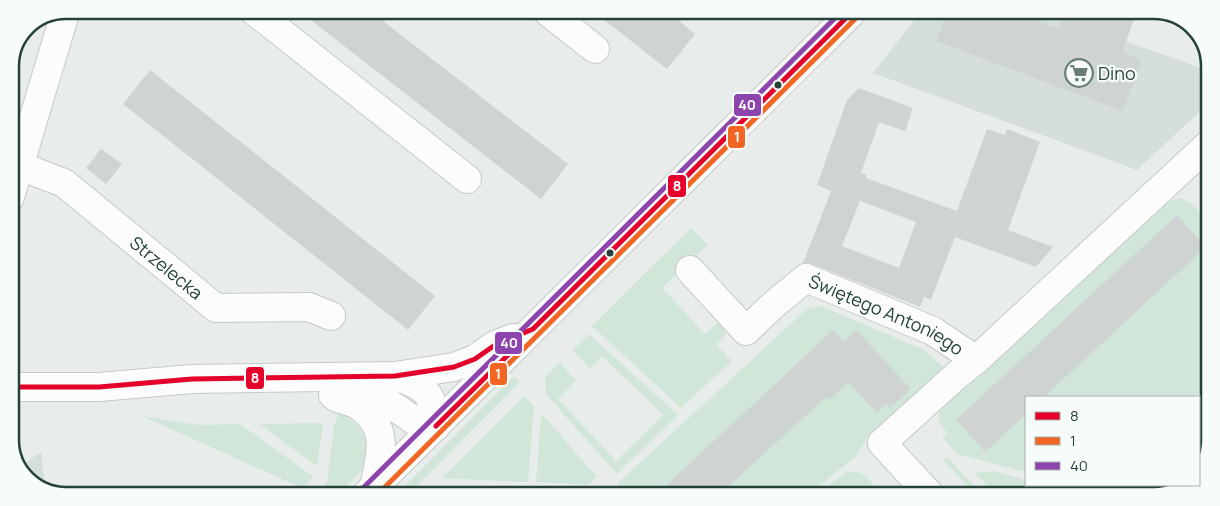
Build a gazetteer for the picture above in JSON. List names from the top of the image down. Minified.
{"streets":{"street":["Strzelecka","Świętego Antoniego"]},"places":{"supermarket":["Dino"]},"lines":["transit line 8","transit line 1","transit line 40"],"legend":["8","1","40"]}
